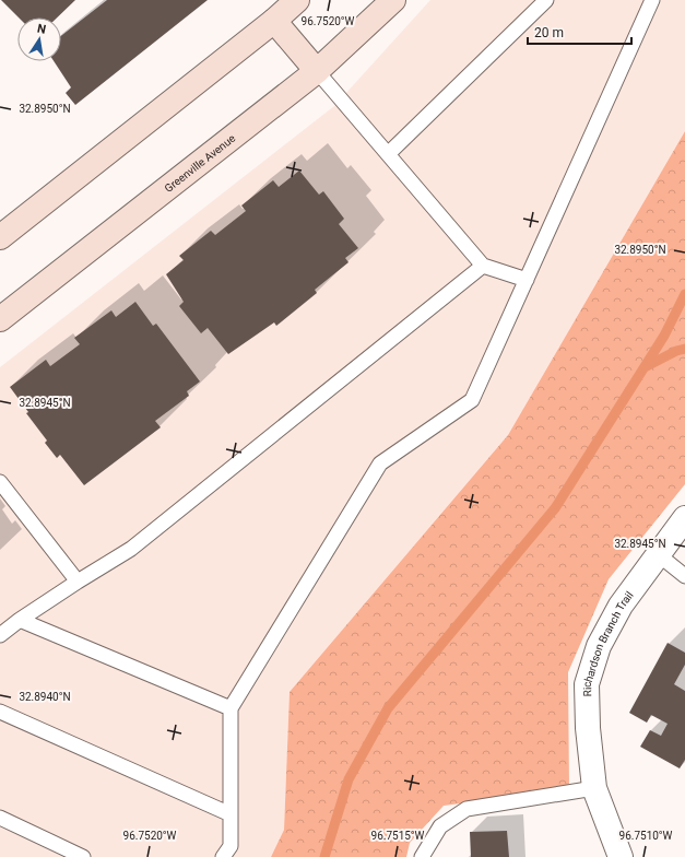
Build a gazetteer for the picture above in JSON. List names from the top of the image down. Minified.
{"streets":{"main road":["Greenville Avenue"],"street":["Richardson Branch Trail"]},"scale_bar":"20 m","north":"top","coordinates":["96.7520°W","32.8950°N","32.8945°N","32.8940°N","96.7515°W","96.7510°W"]}
